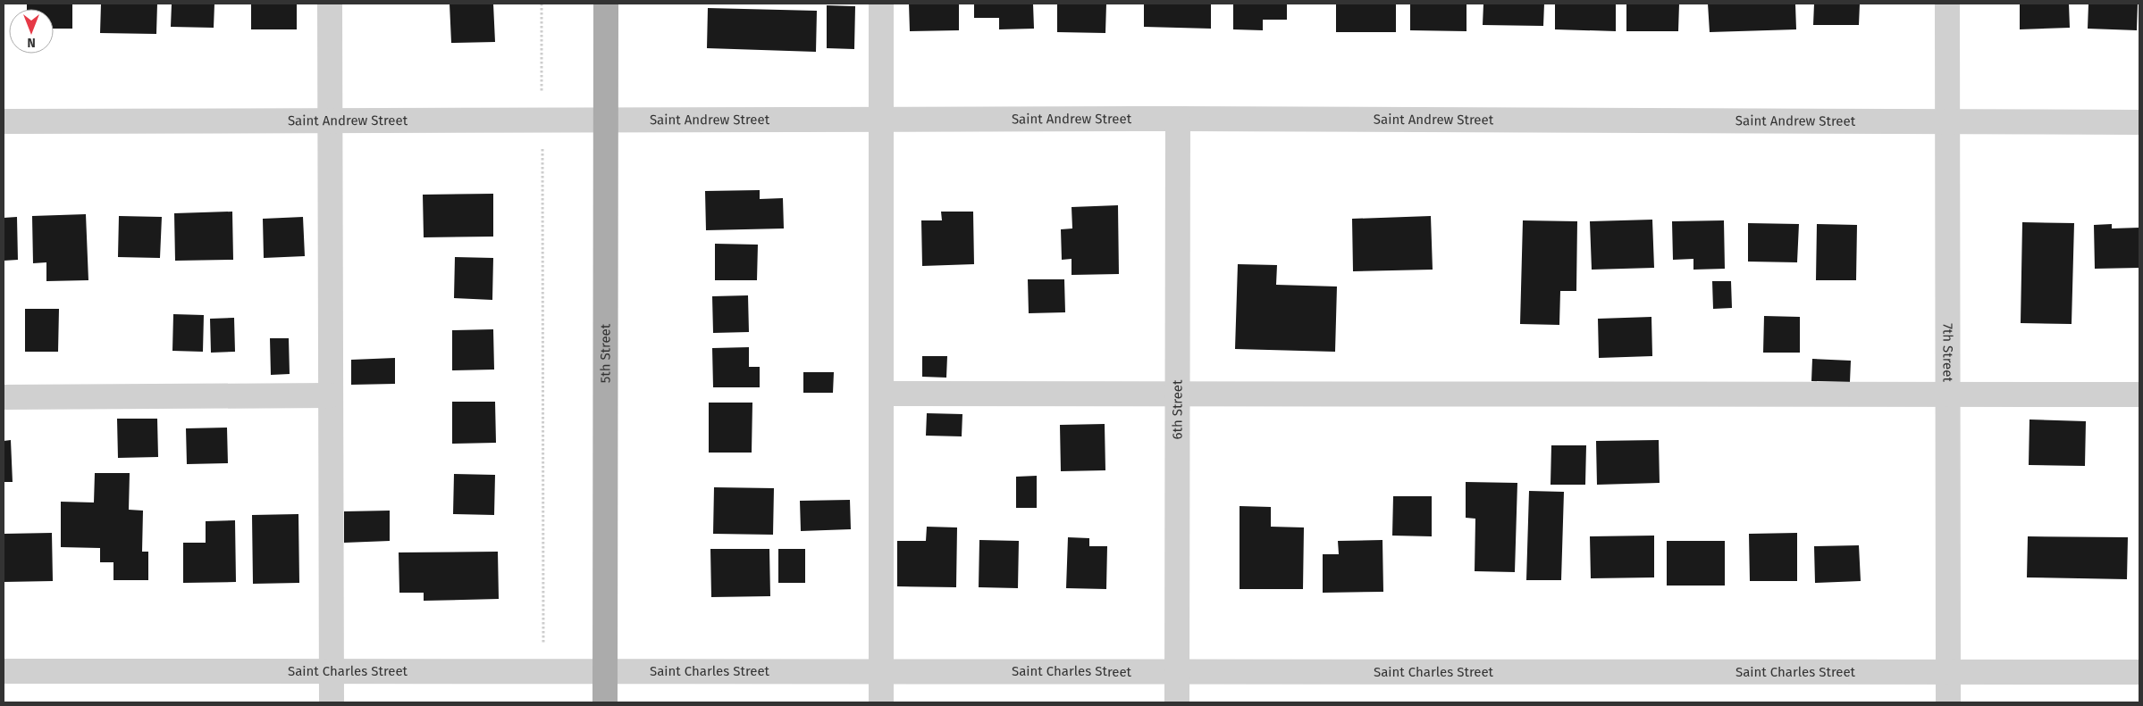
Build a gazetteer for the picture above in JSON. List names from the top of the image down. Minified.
{"streets":{"main road":["5th Street"],"street":["Saint Andrew Street","7th Street","6th Street","Saint Charles Street"]},"crossings":[["Saint Andrew Street","5th Street"],["Saint Andrew Street","7th Street"],["Saint Andrew Street","6th Street"],["5th Street","Saint Charles Street"],["7th Street","Saint Charles Street"],["6th Street","Saint Charles Street"]],"north":"bottom"}
